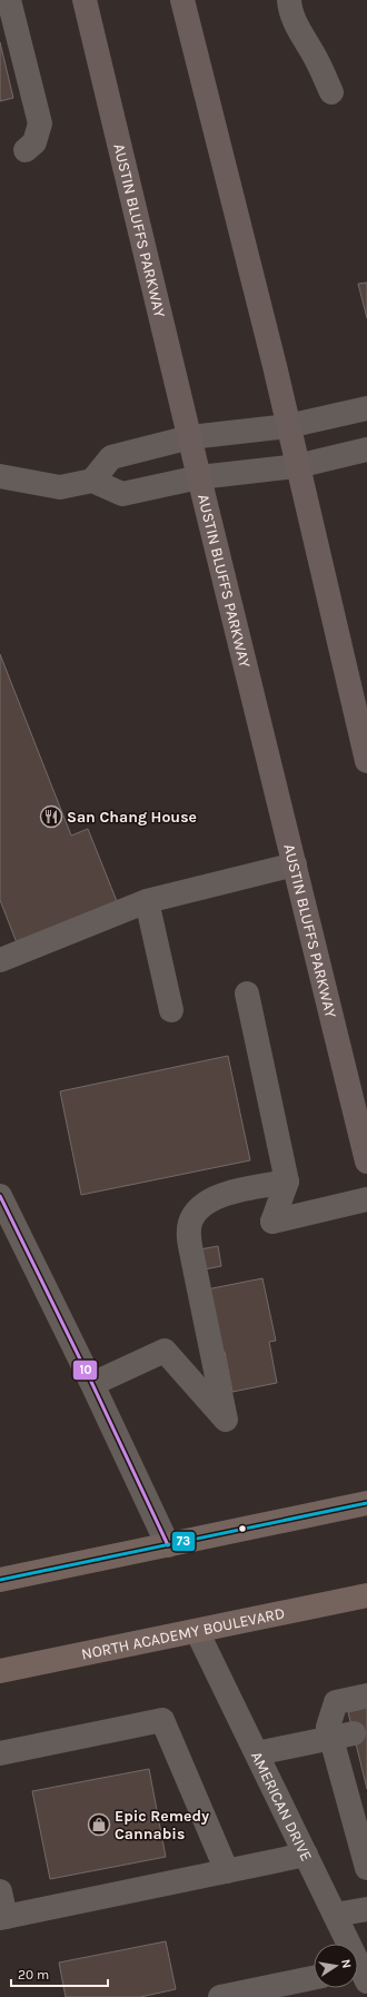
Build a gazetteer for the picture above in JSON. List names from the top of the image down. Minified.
{"streets":{"highway":["NORTH ACADEMY BOULEVARD"],"main road":["AUSTIN BLUFFS PARKWAY"],"street":["AMERICAN DRIVE"]},"crossings":[["NORTH ACADEMY BOULEVARD","AMERICAN DRIVE"]],"places":{"restaurant":["San Chang House"],"shop":["Epic Remedy Cannabis"]},"lines":["transit line 10","transit line 73"],"scale_bar":"20 m","north":"right"}
